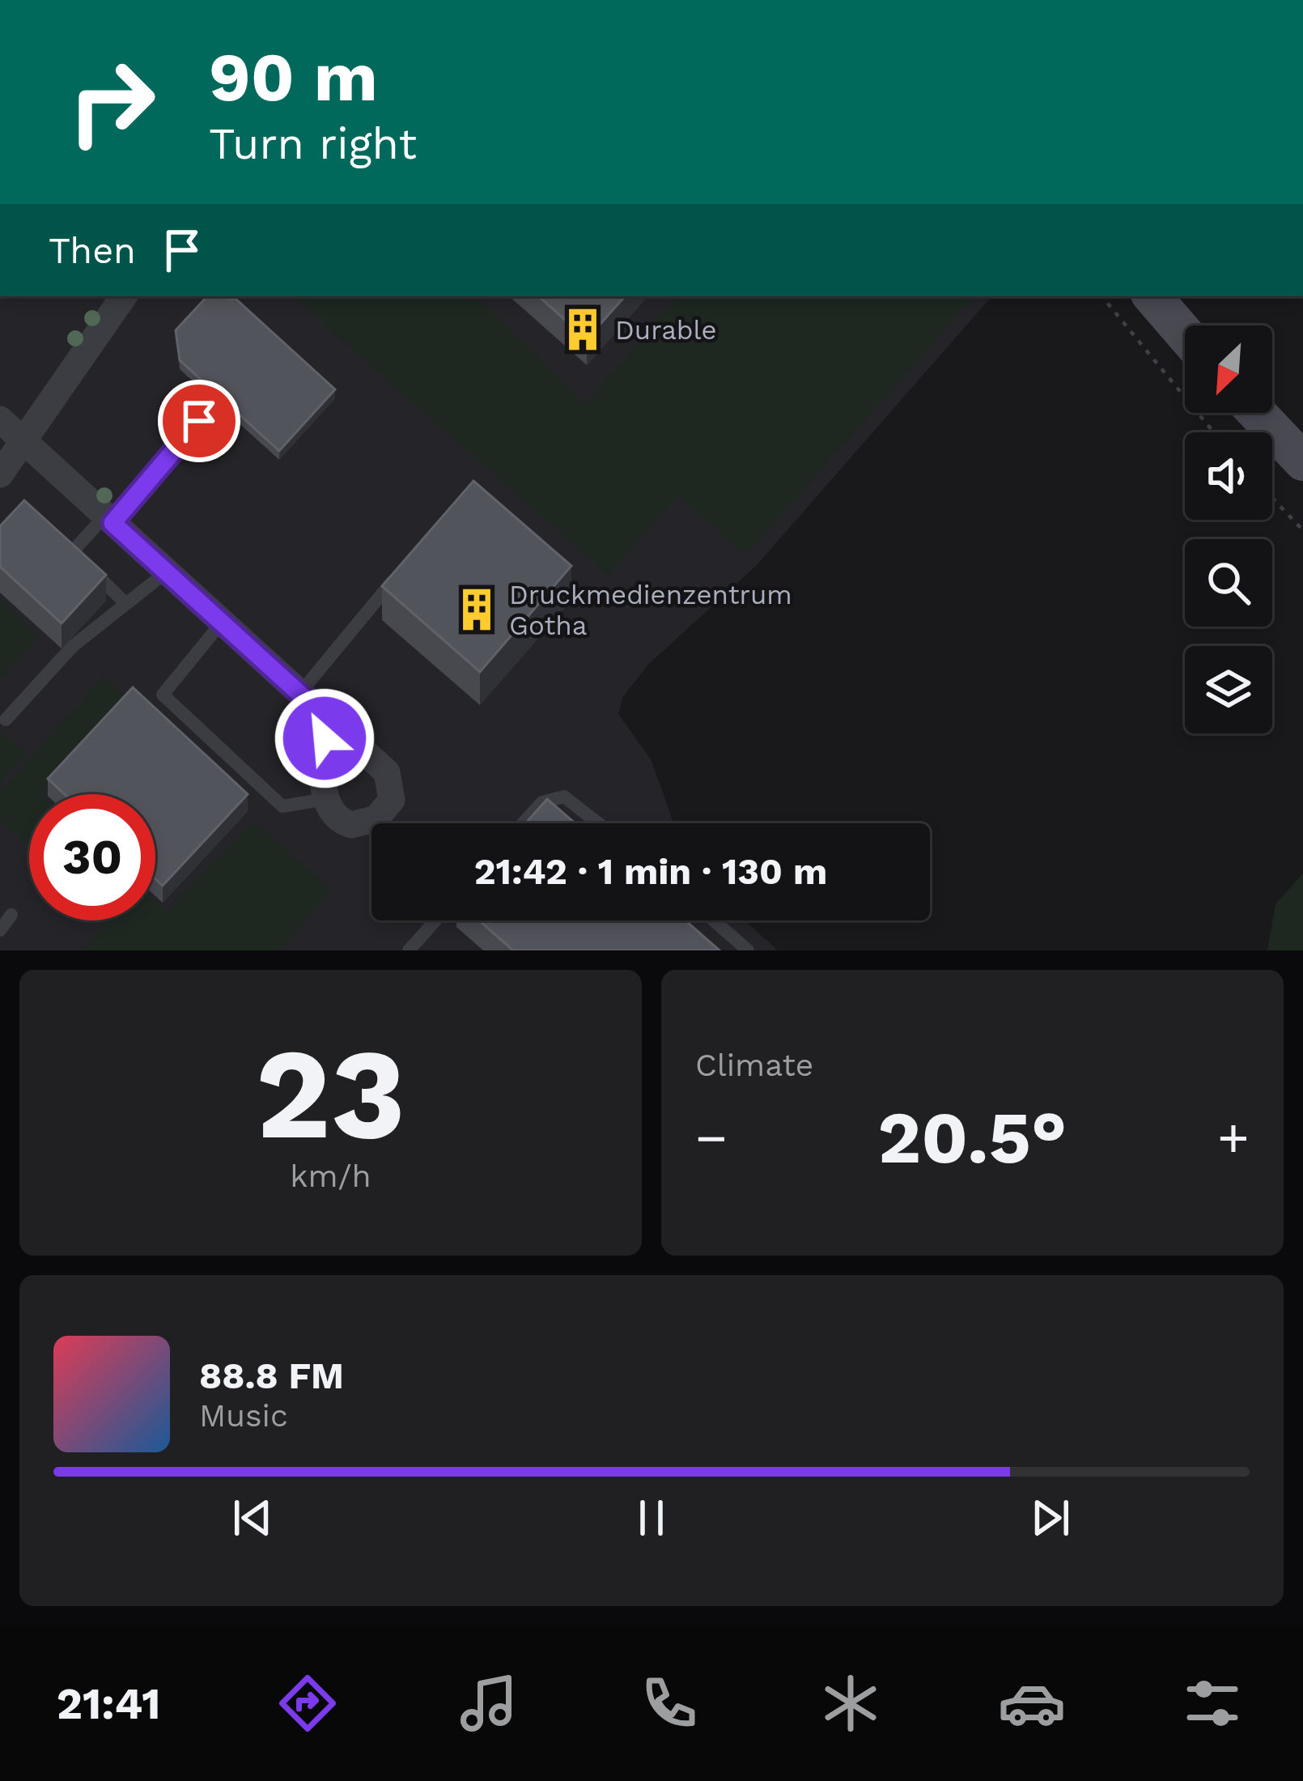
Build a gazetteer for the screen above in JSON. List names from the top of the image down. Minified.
{"places":{"building":["Durable","Druckmedienzentrum Gotha"]},"north":"bottom left","page":{"turn":["90 m","Turn right"],"then":"Then","limit":"30","trip":"21:42 · 1 min · 130 m","tile":[["23","km/h"],"Climate"],"heat":["−","20.5°","+"],"song":["88.8 FM","Music"],"tabs":"21:41"}}
